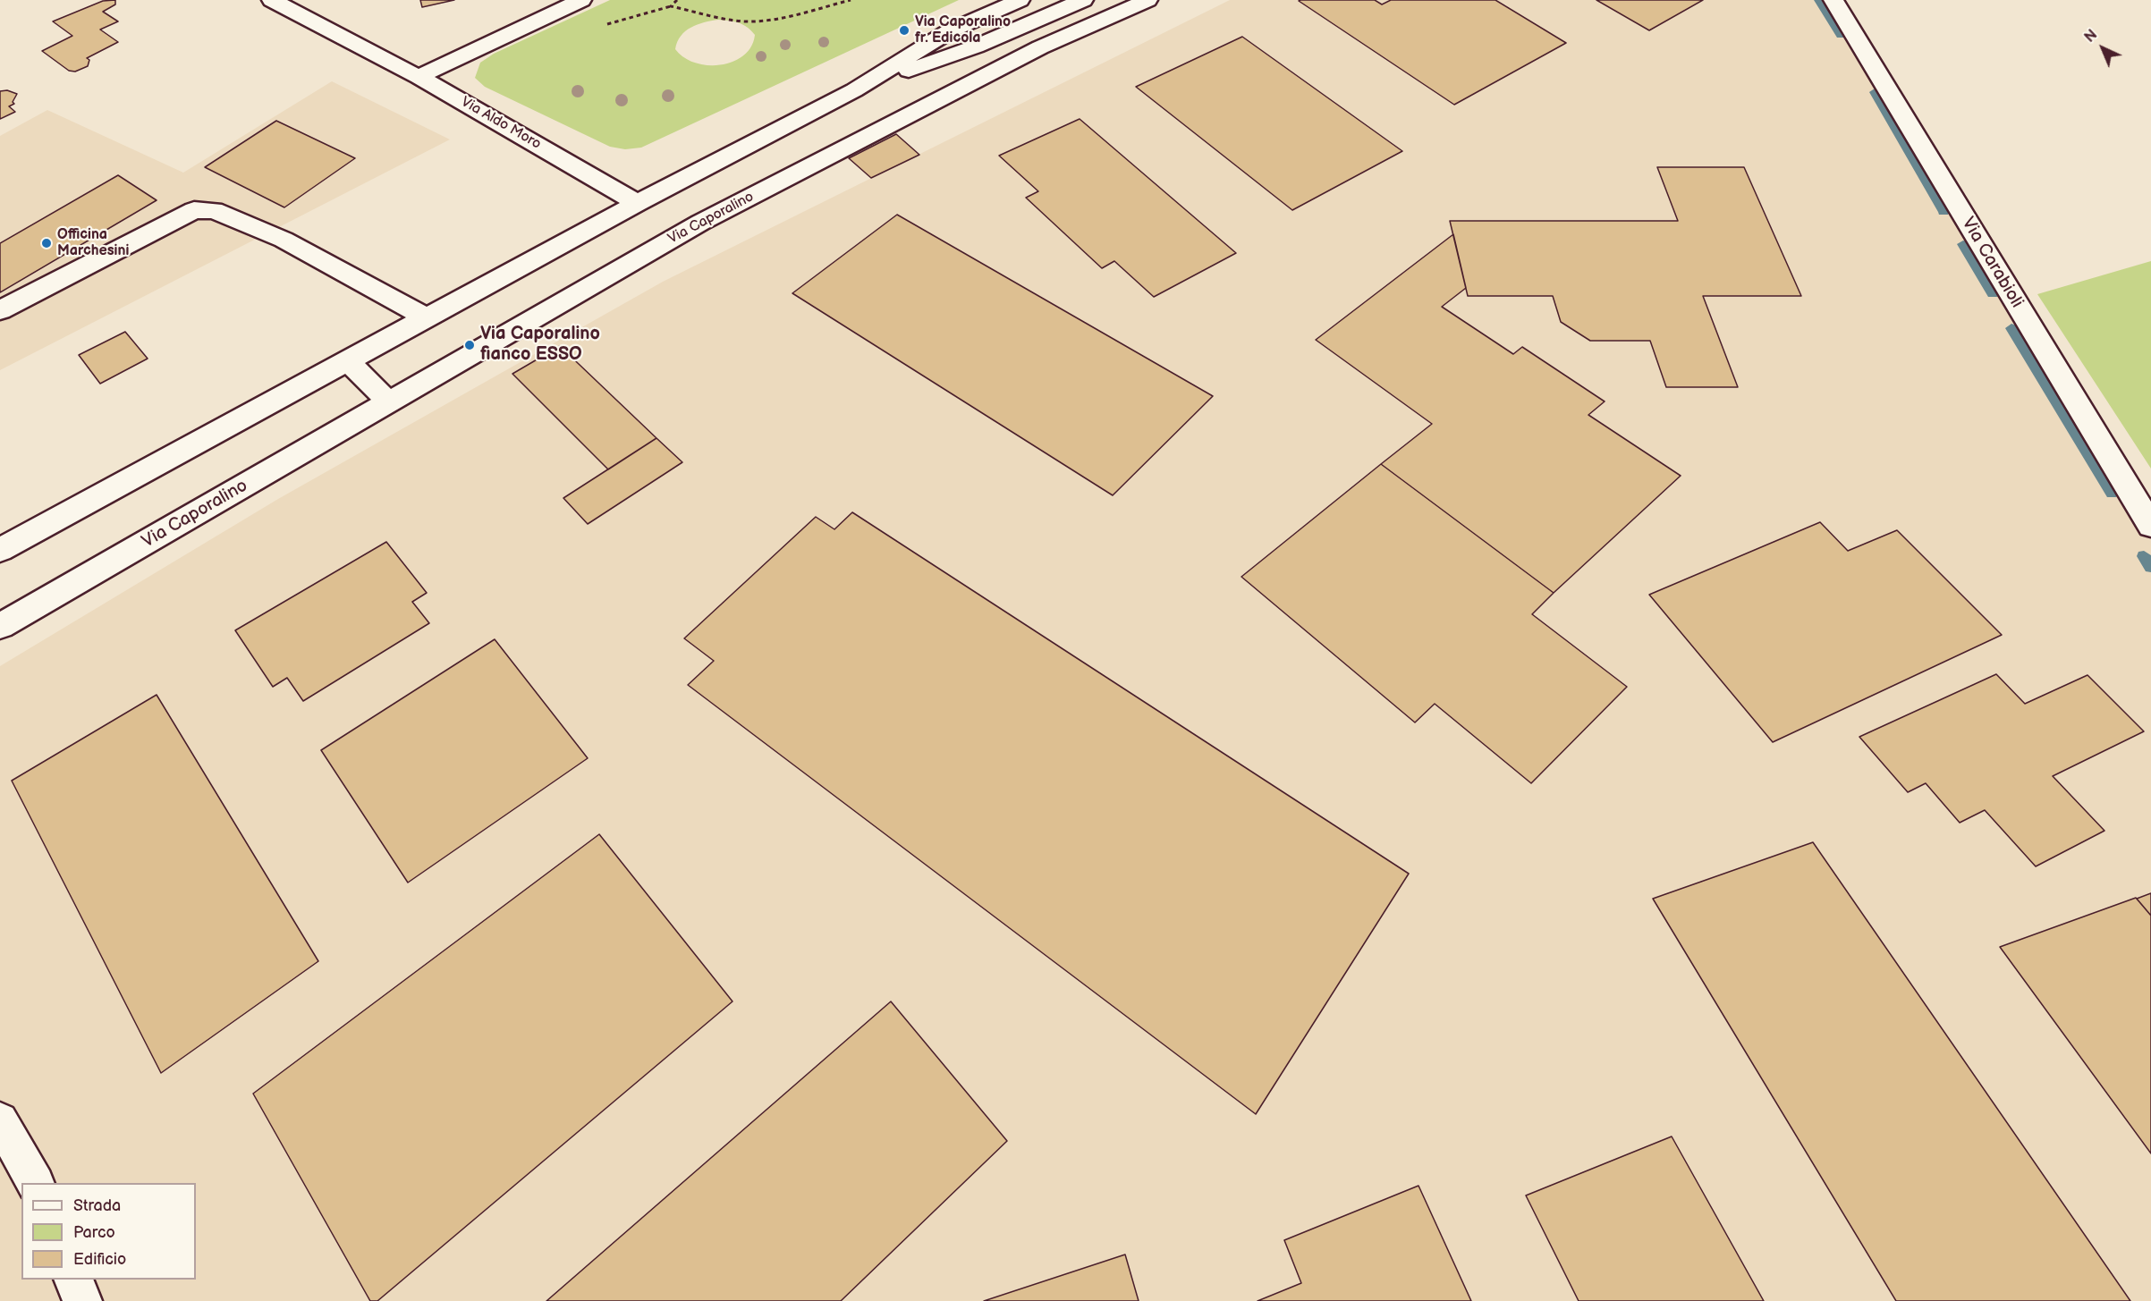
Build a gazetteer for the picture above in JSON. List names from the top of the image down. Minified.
{"streets":{"street":["Via Aldo Moro","Via Caporalino","Via Carabioli"]},"places":["Via Caporalino fr. Edicola","Officina Marchesini","Via Caporalino fianco ESSO"],"legend":["Strada","Parco","Edificio"],"north":"top left"}
